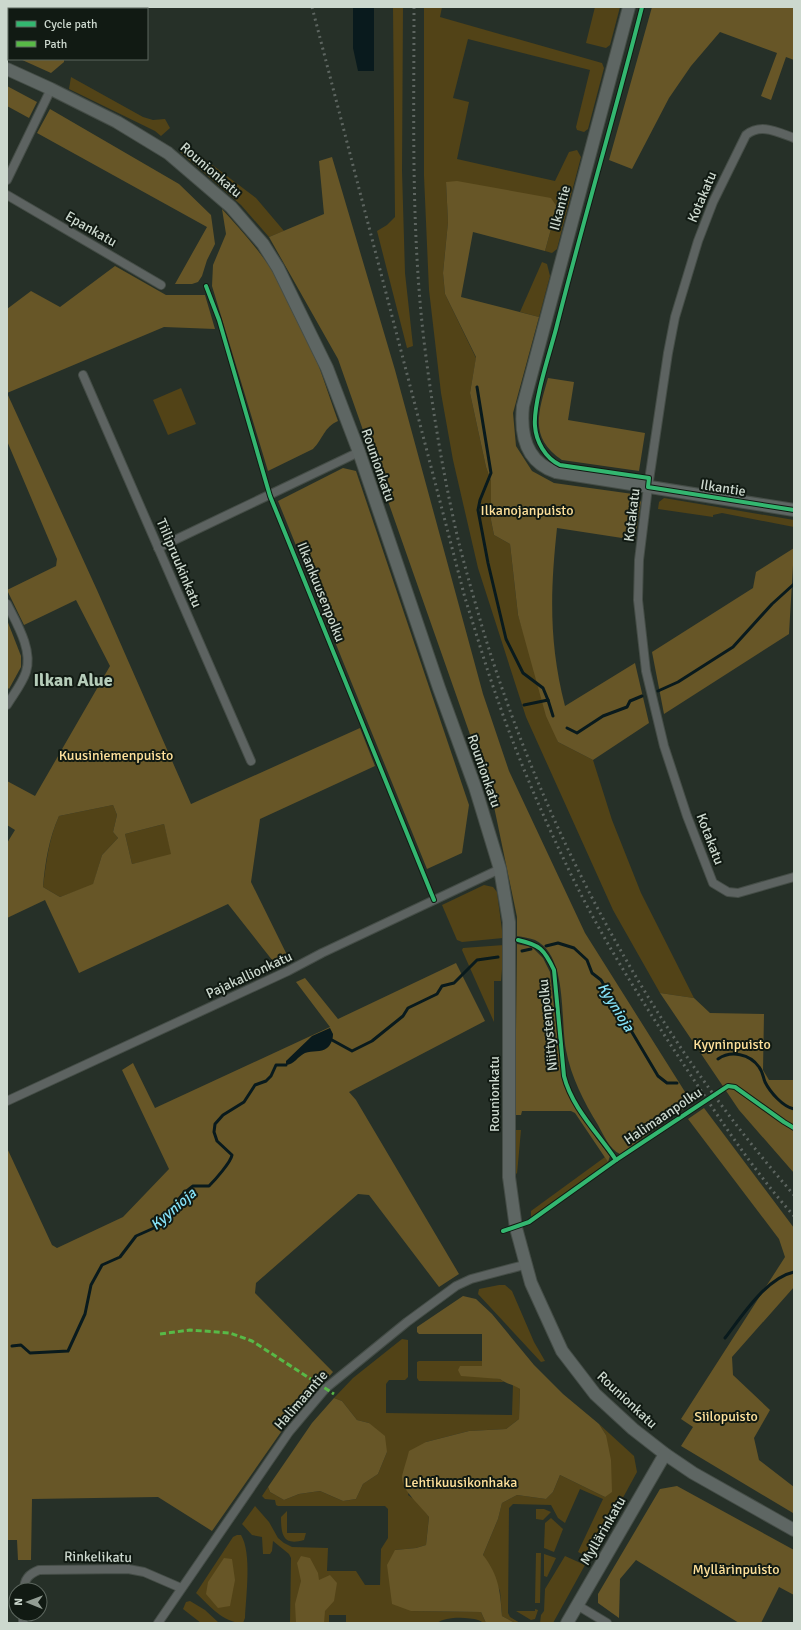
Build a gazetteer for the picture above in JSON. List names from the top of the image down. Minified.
{"streets":{"main road":["Rounionkatu","Ilkantie","Myllärinkatu"],"street":["Kotakatu","Epankatu","Tiilipruukinkatu","Pajakallionkatu","Halimaantie","Rinkelikatu"],"cycle path":["Ilkankuusenpolku","Niittystenpolku","Halimaanpolku"]},"crossings":[["Rounionkatu","Pajakallionkatu"],["Rounionkatu","Halimaantie"],["Rounionkatu","Myllärinkatu"],["Kotakatu","Ilkantie"],["Halimaantie","Rinkelikatu"]],"districts":["Ilkan Alue"],"water":["Kyynioja"],"parks":["Ilkanojanpuisto","Kuusiniemenpuisto","Kyyninpuisto","Siilopuisto","Lehtikuusikonhaka","Myllärinpuisto"],"legend":["Cycle path","Path"],"north":"left"}
